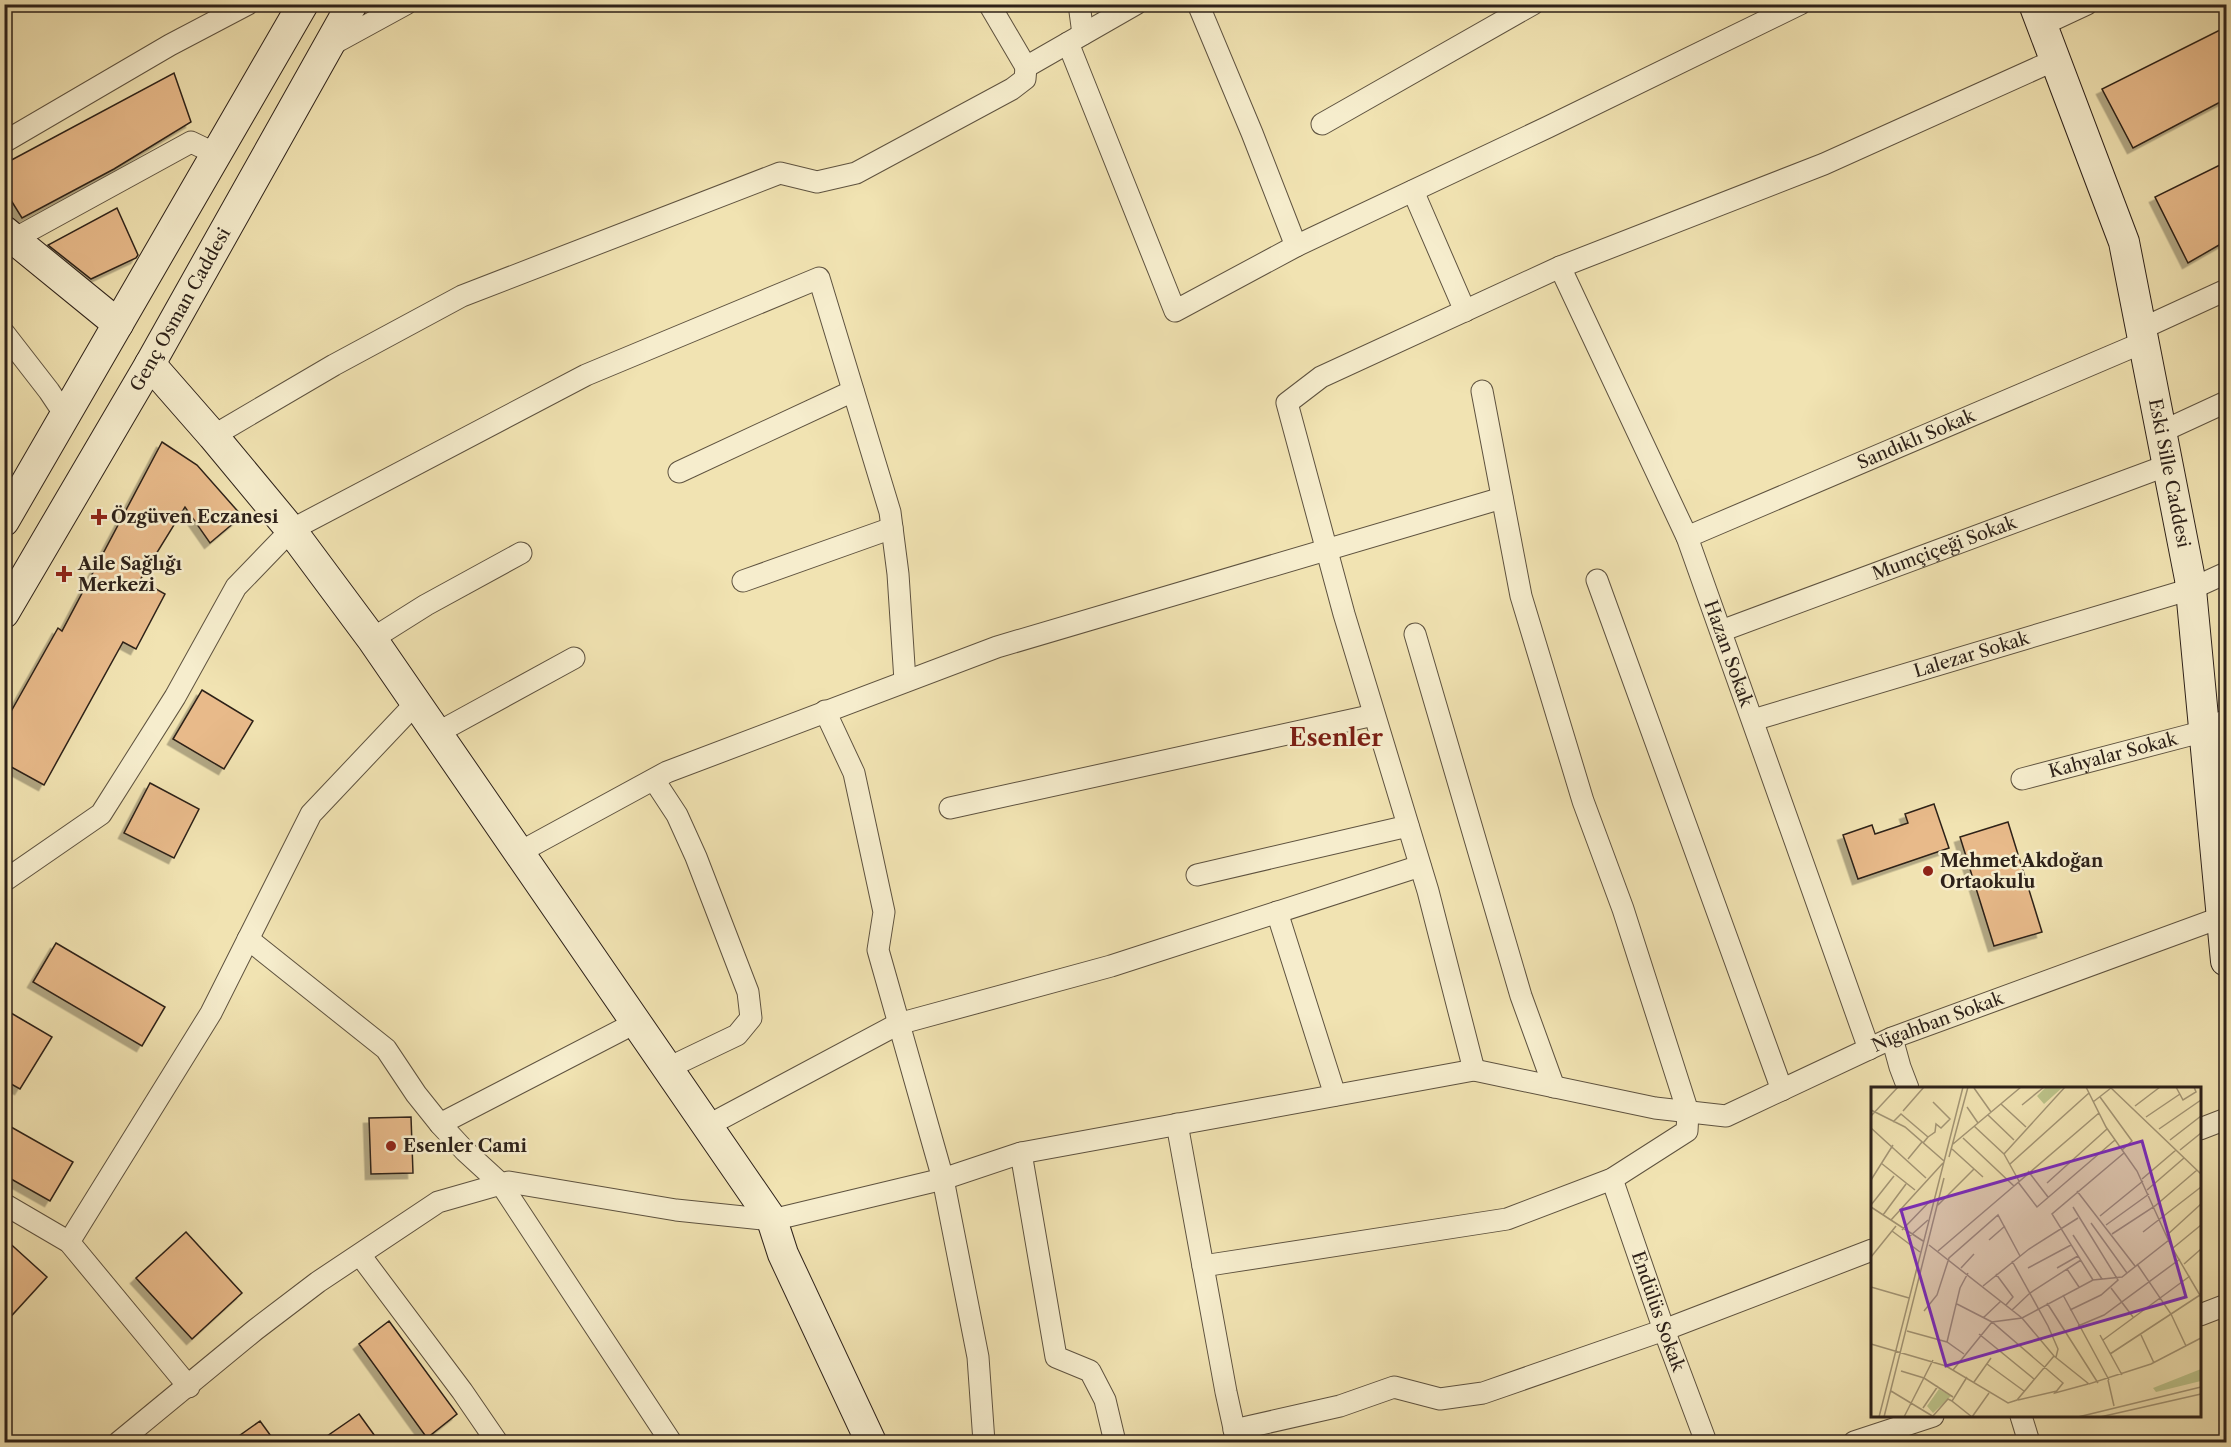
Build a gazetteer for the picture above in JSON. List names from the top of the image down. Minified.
{"streets":{"street":["Genç Osman Caddesi","Sandıklı Sokak","Eski Sille Caddesi","Mumçiçeği Sokak","Hazan Sokak","Lalezar Sokak","Kahyalar Sokak","Nigahban Sokak","Endülüs Sokak"]},"crossings":[["Sandıklı Sokak","Eski Sille Caddesi"],["Sandıklı Sokak","Hazan Sokak"],["Eski Sille Caddesi","Mumçiçeği Sokak"],["Eski Sille Caddesi","Lalezar Sokak"],["Eski Sille Caddesi","Kahyalar Sokak"],["Eski Sille Caddesi","Nigahban Sokak"],["Mumçiçeği Sokak","Hazan Sokak"],["Hazan Sokak","Lalezar Sokak"],["Hazan Sokak","Nigahban Sokak"]],"districts":["Esenler"],"places":{"health":["Özgüven Eczanesi","Aile Sağlığı Merkezi"],"other":["Mehmet Akdoğan Ortaokulu","Esenler Cami"]}}
